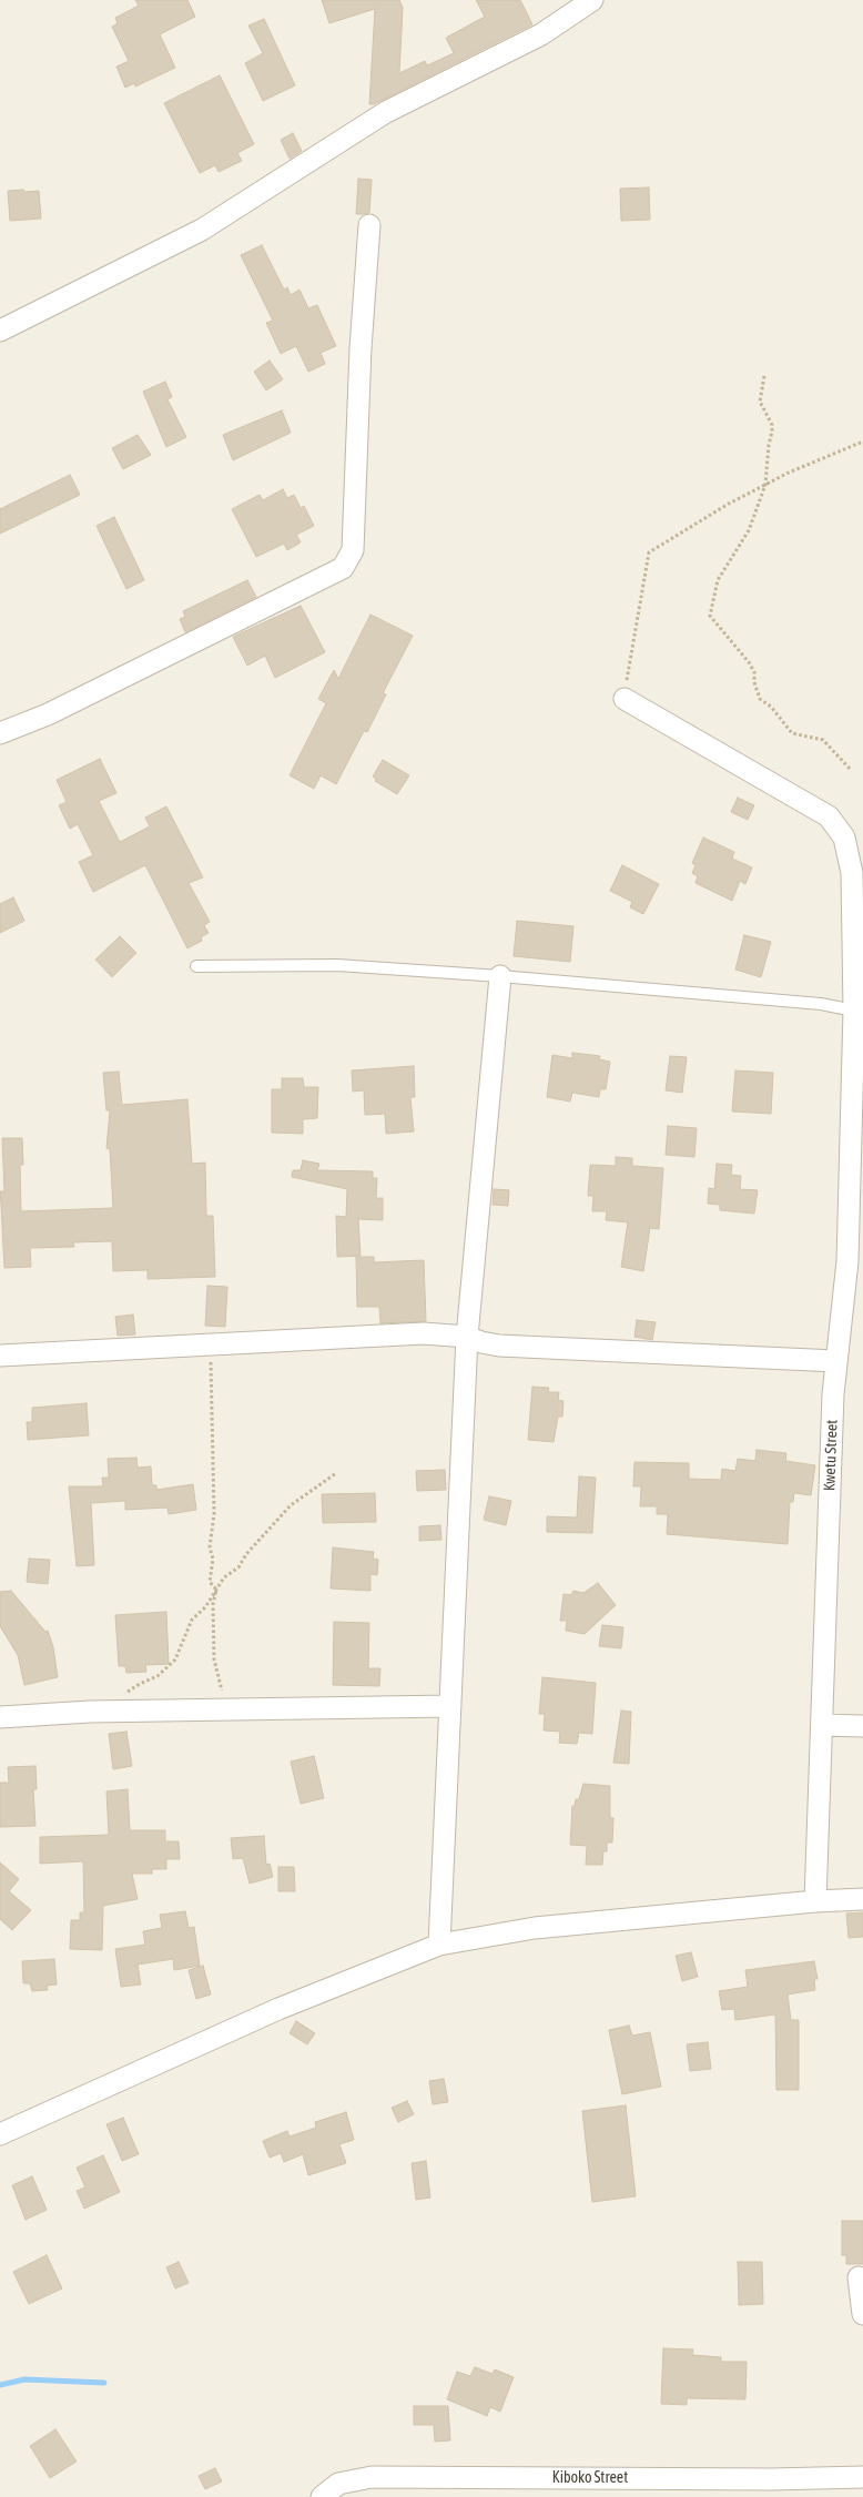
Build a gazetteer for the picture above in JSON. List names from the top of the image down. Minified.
{"streets":{"street":["Kwetu Street","Kiboko Street"]}}
